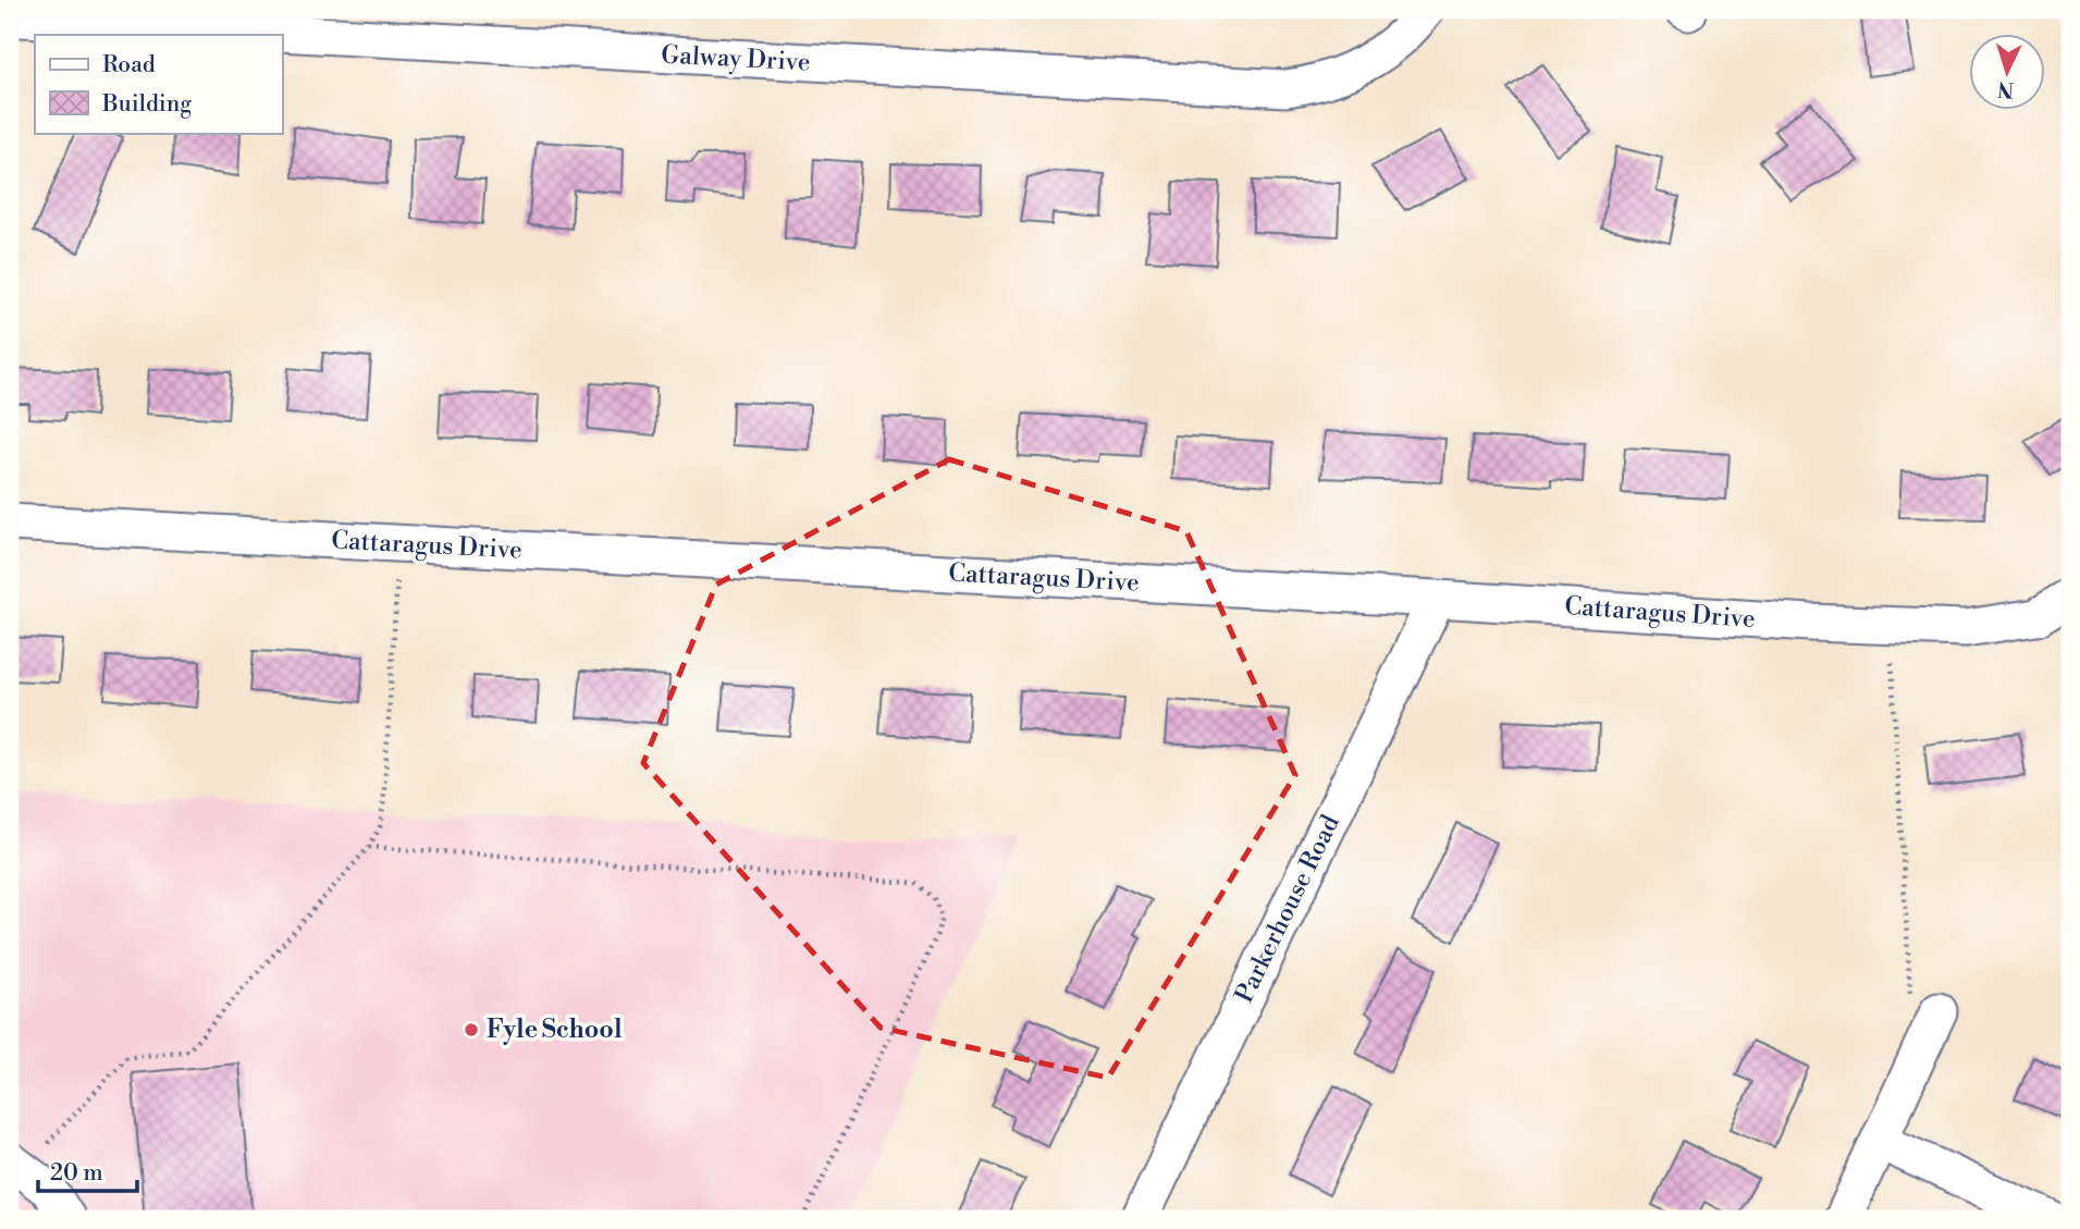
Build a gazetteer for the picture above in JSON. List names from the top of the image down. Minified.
{"streets":{"street":["Galway Drive","Cattaragus Drive","Parkerhouse Road"]},"crossings":[["Cattaragus Drive","Parkerhouse Road"]],"places":["Fyle School"],"legend":["Road","Building"],"scale_bar":"20 m","north":"bottom"}
